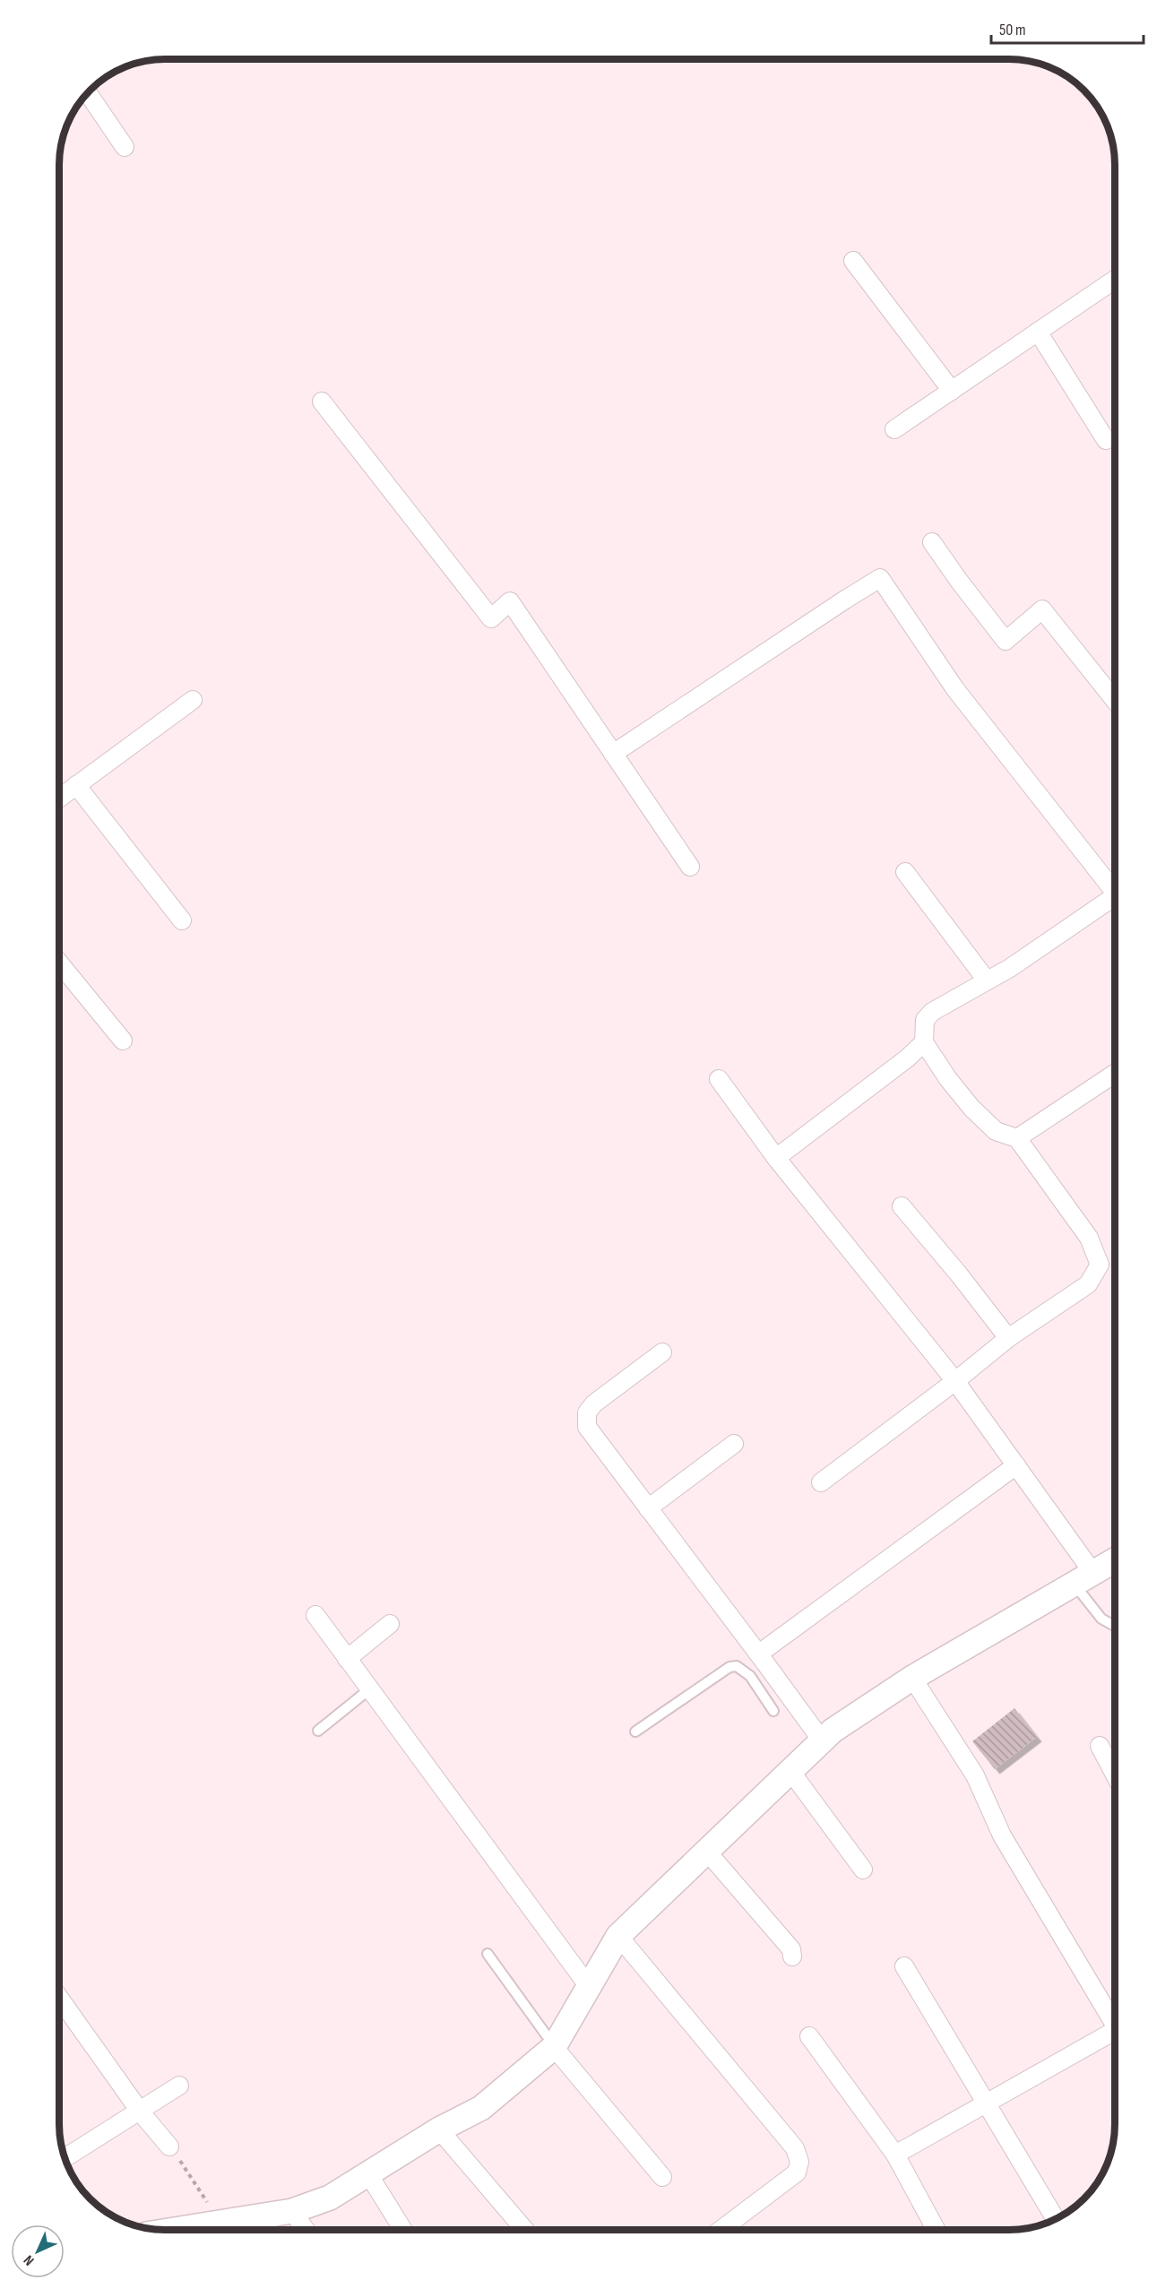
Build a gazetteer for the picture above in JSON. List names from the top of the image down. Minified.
{"scale_bar":"50 m","north":"bottom left"}
